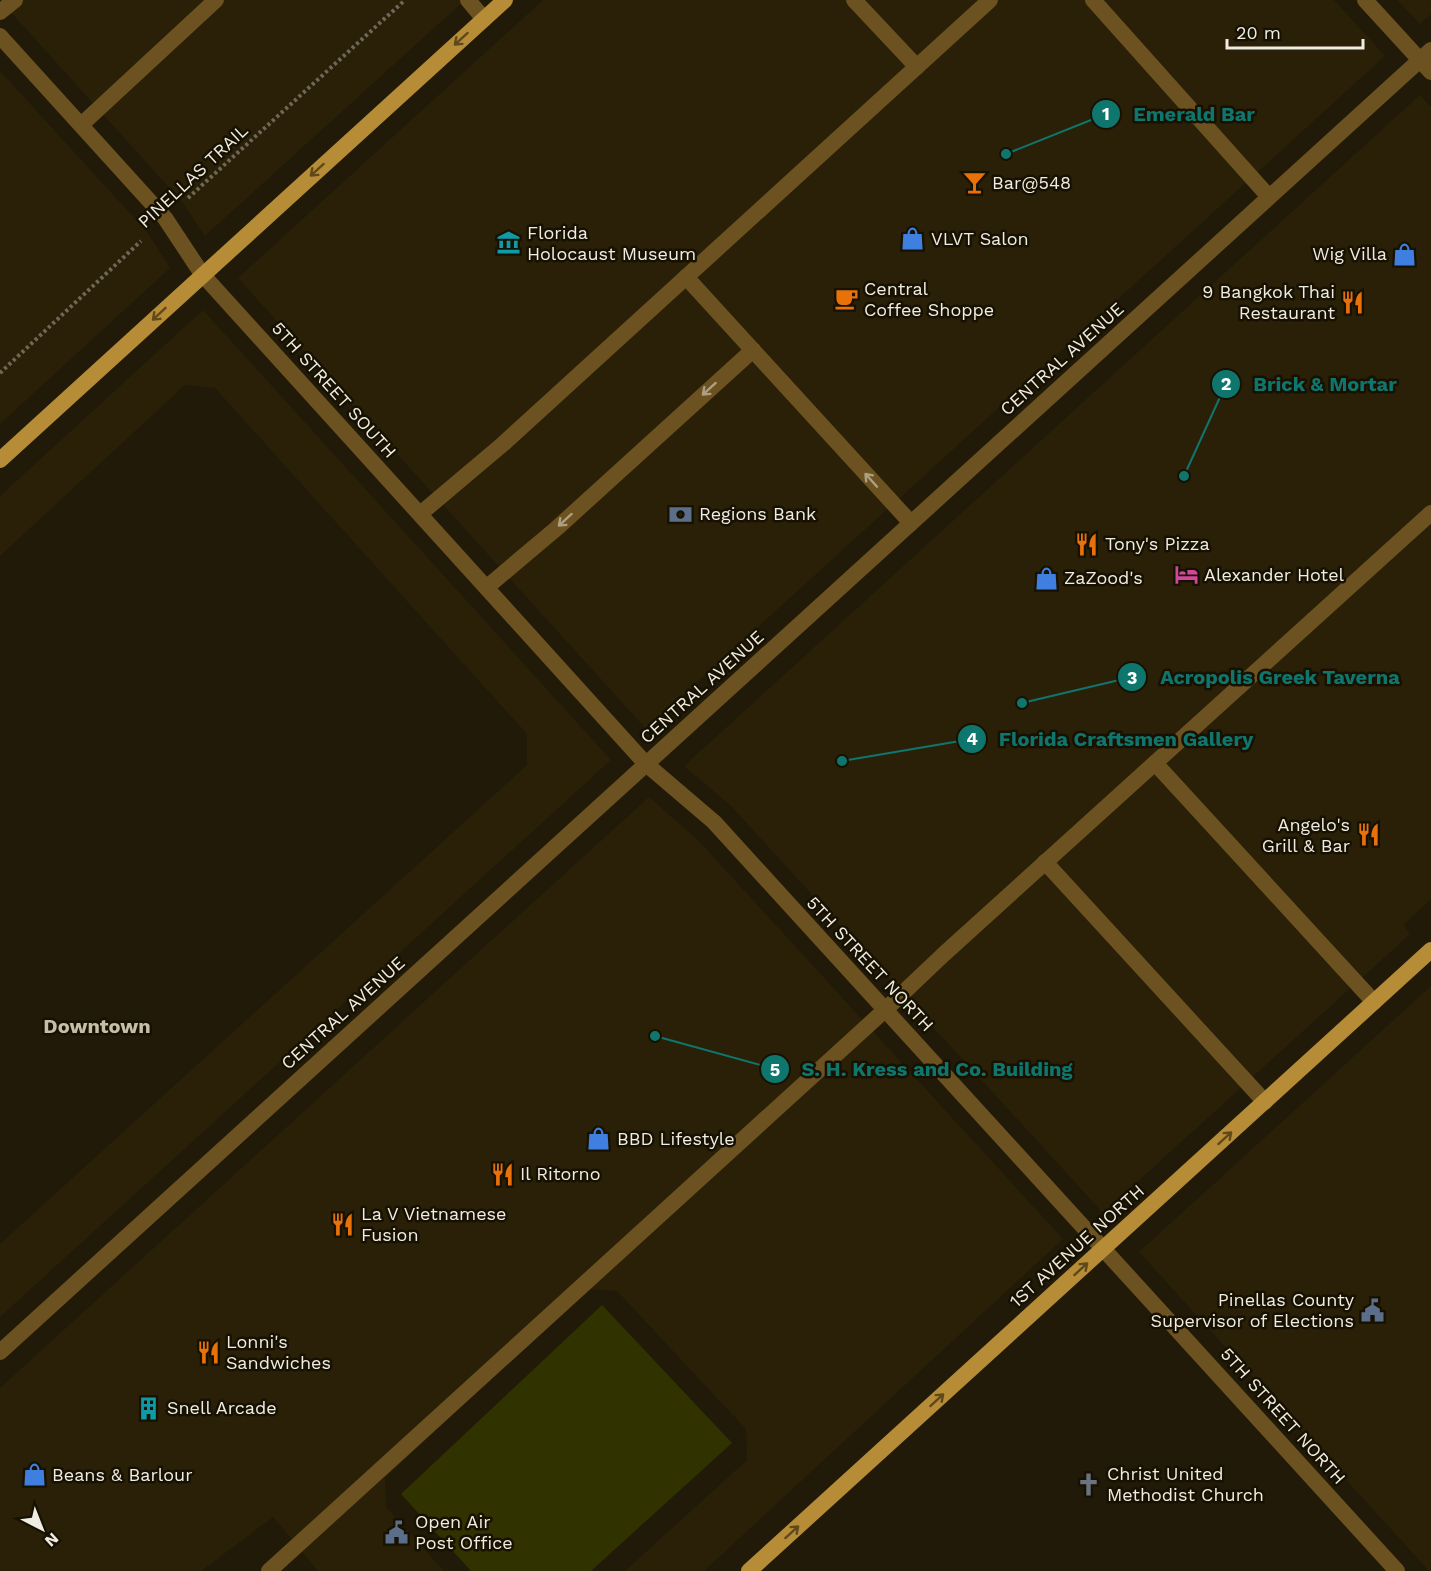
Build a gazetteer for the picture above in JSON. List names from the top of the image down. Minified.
{"streets":{"main road":["1ST AVENUE NORTH"],"street":["CENTRAL AVENUE","5TH STREET SOUTH","5TH STREET NORTH"],"path":["PINELLAS TRAIL"]},"crossings":[["PINELLAS TRAIL","5TH STREET SOUTH"],["CENTRAL AVENUE","5TH STREET SOUTH"],["CENTRAL AVENUE","5TH STREET NORTH"],["5TH STREET SOUTH","5TH STREET NORTH"],["5TH STREET NORTH","1ST AVENUE NORTH"]],"one_way":["1ST AVENUE NORTH"],"districts":["Downtown"],"places":{"other":["Emerald Bar","Brick & Mortar","Acropolis Greek Taverna","Florida Craftsmen Gallery","S. H. Kress and Co. Building"],"bar":["Bar@548"],"shop":["VLVT Salon","Wig Villa","ZaZood's","BBD Lifestyle","Beans & Barlour"],"museum":["Florida Holocaust Museum"],"cafe":["Central Coffee Shoppe"],"restaurant":["9 Bangkok Thai Restaurant","Tony's Pizza","Angelo's Grill & Bar","Il Ritorno","La V Vietnamese Fusion","Lonni's Sandwiches"],"bank":["Regions Bank"],"hotel":["Alexander Hotel"],"public building":["Pinellas County Supervisor of Elections","Open Air Post Office"],"building":["Snell Arcade"],"church":["Christ United Methodist Church"]},"scale_bar":"20 m","north":"bottom right"}
